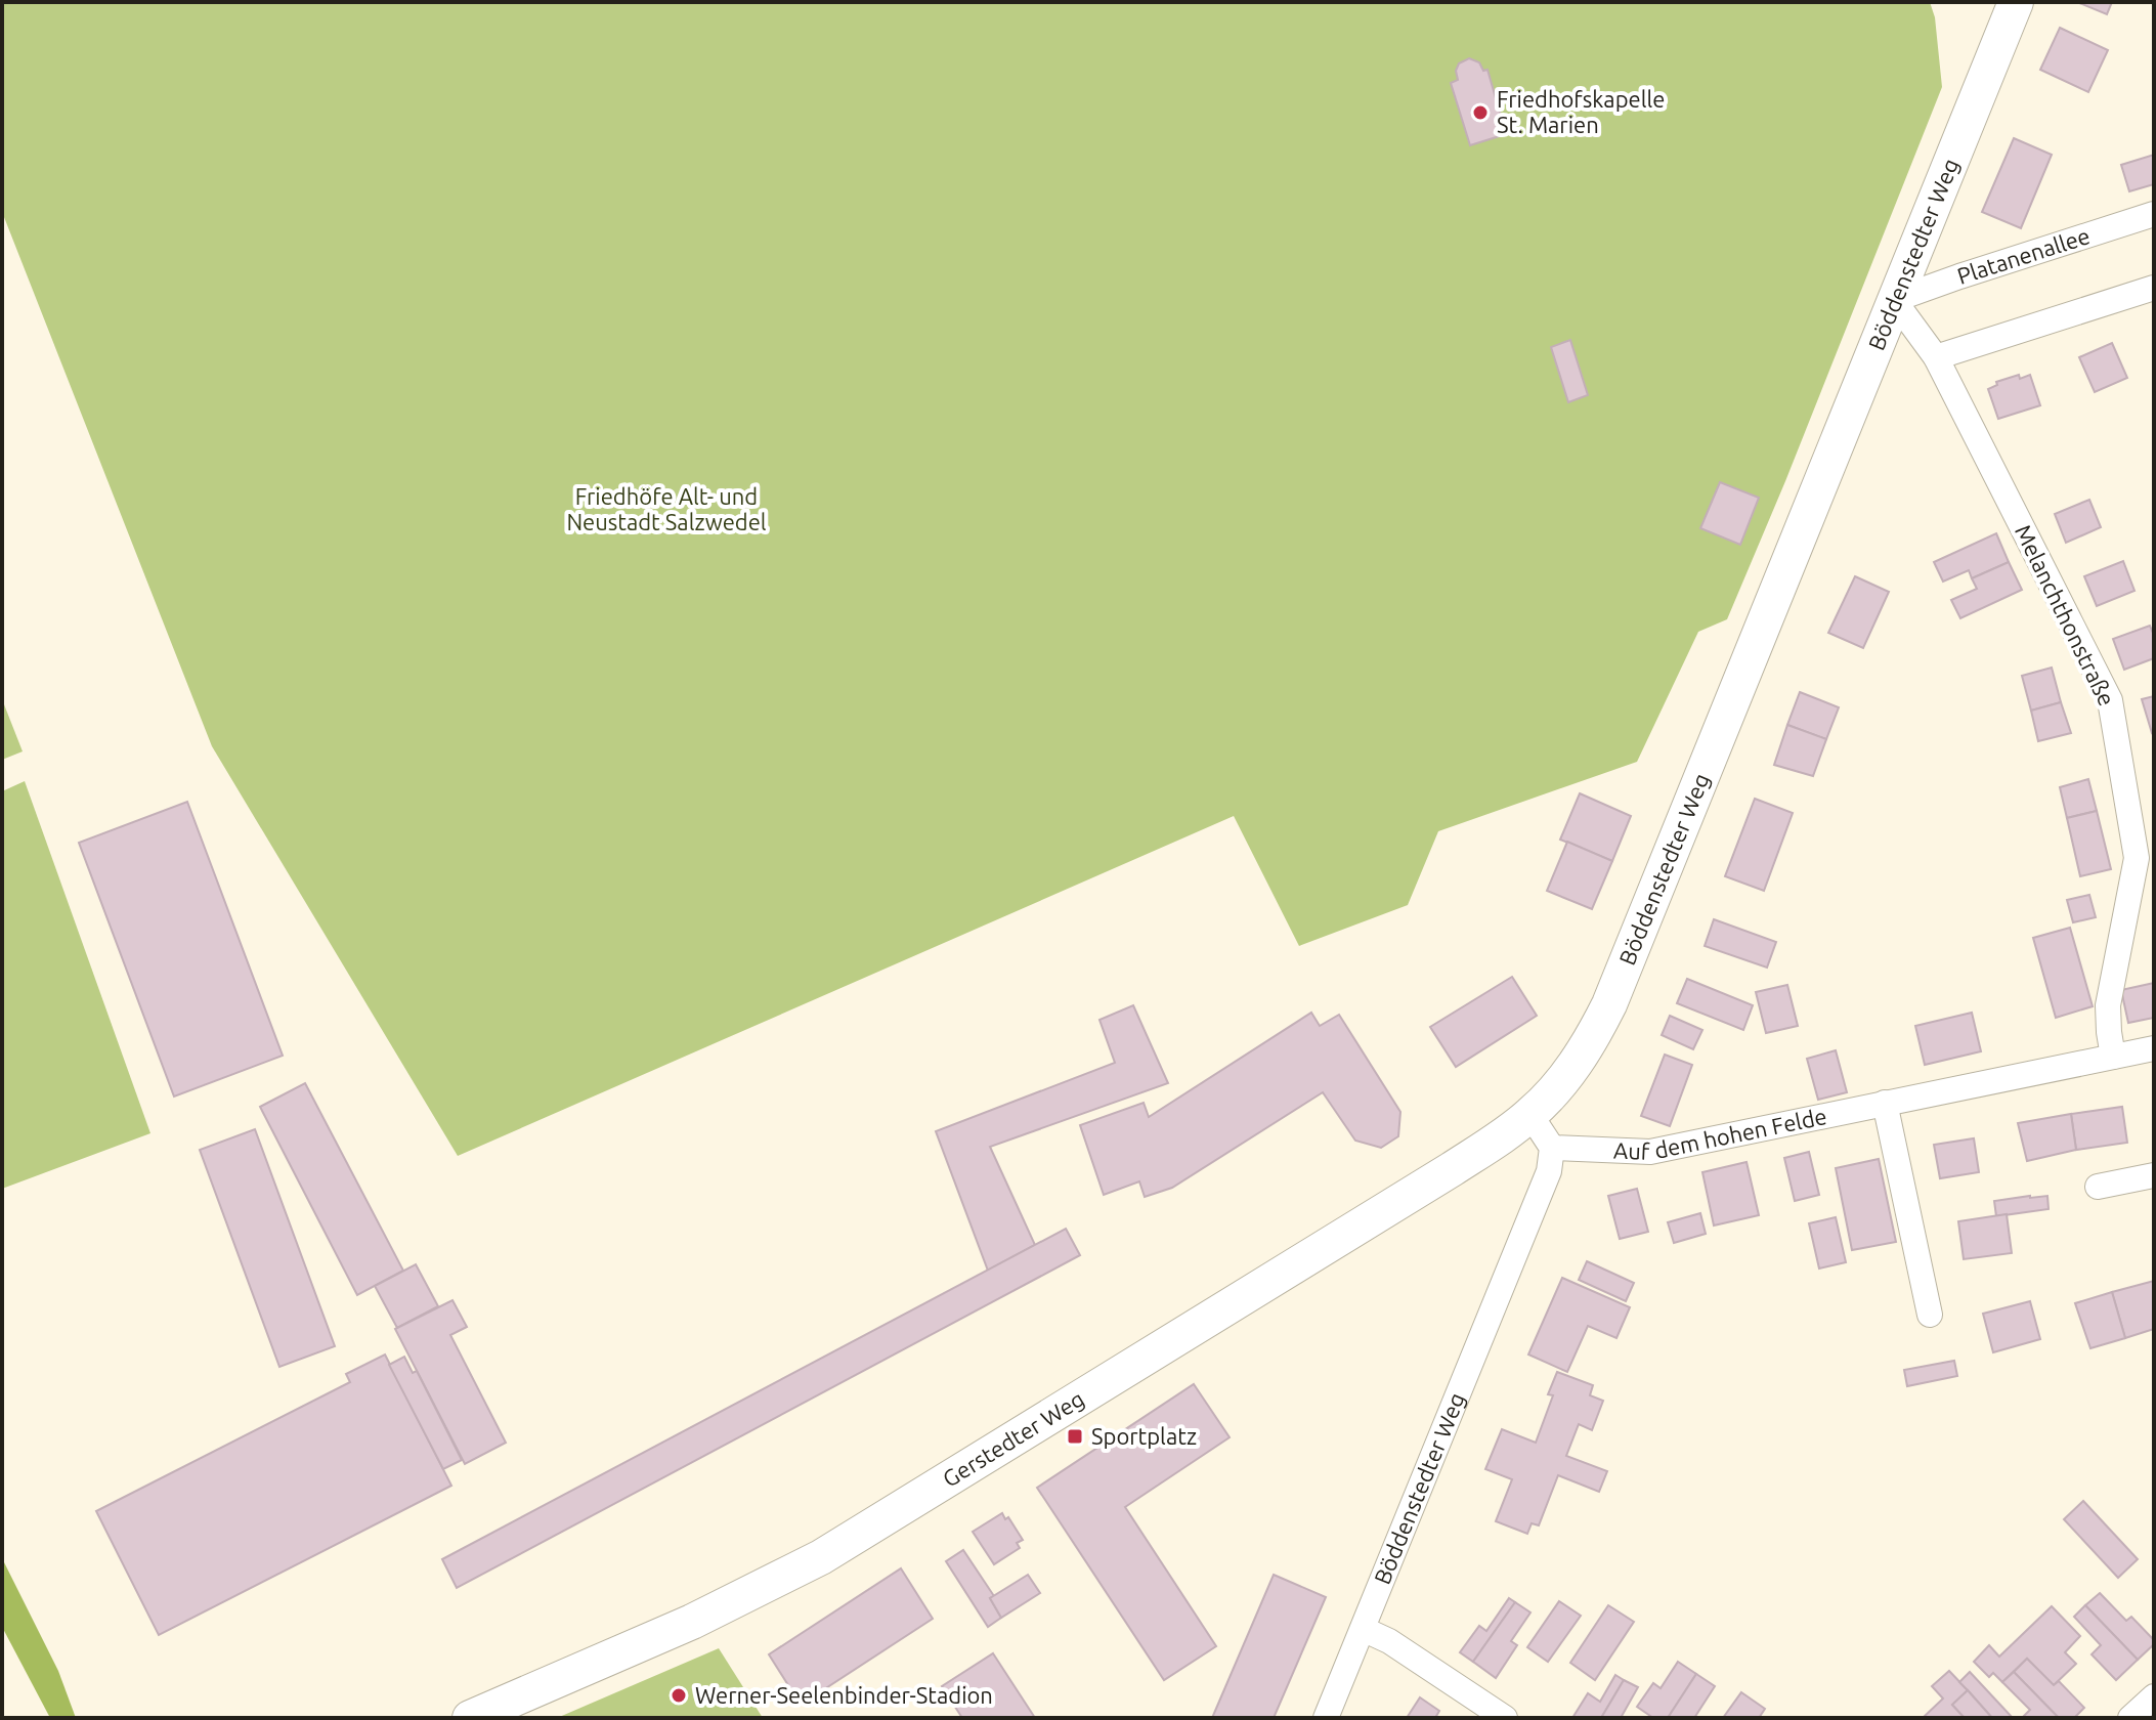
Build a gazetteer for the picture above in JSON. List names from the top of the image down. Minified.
{"streets":{"street":["Böddenstedter Weg","Platanenallee","Melanchthonstraße","Auf dem hohen Felde","Gerstedter Weg"]},"crossings":[["Böddenstedter Weg","Platanenallee"],["Böddenstedter Weg","Melanchthonstraße"],["Böddenstedter Weg","Auf dem hohen Felde"],["Böddenstedter Weg","Gerstedter Weg"],["Platanenallee","Melanchthonstraße"],["Melanchthonstraße","Auf dem hohen Felde"]],"parks":["Friedhöfe Alt- und Neustadt Salzwedel"],"places":{"other":["Friedhofskapelle St. Marien","Werner-Seelenbinder-Stadion"],"transit":["Sportplatz"]}}
